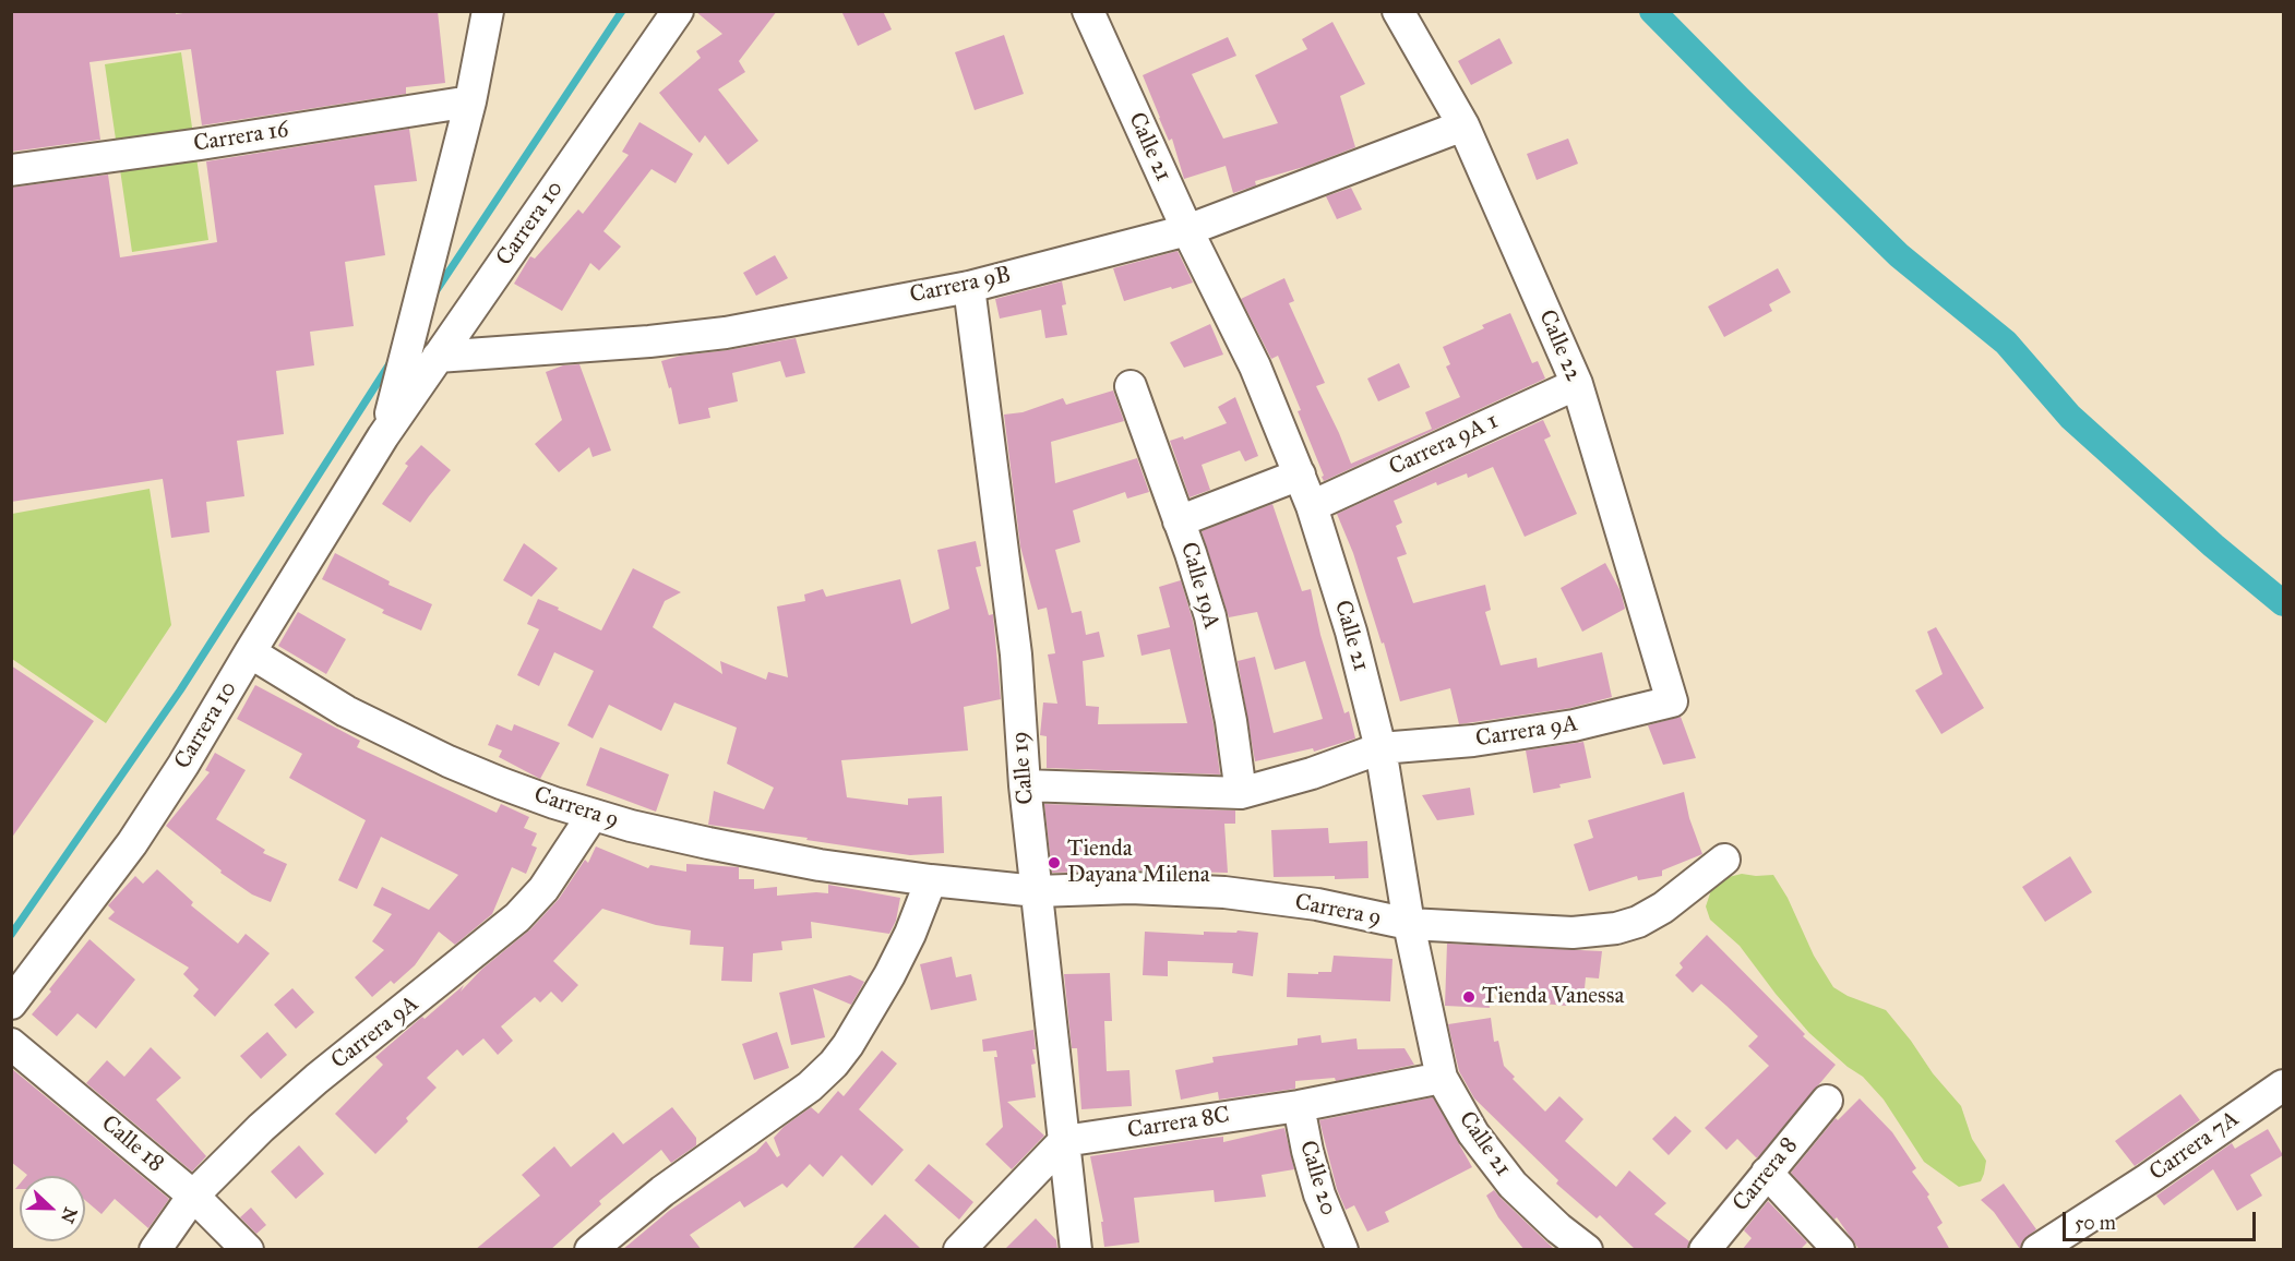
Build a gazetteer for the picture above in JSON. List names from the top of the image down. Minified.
{"streets":{"street":["Carrera 16","Calle 21","Carrera 10","Carrera 9B","Calle 22","Carrera 9A 1","Calle 19A","Carrera 9A","Calle 19","Carrera 9","Carrera 8C","Calle 18","Carrera 7A","Carrera 8","Calle 20"]},"crossings":[["Carrera 16","Carrera 10"],["Calle 21","Carrera 9B"],["Calle 21","Carrera 9A 1"],["Calle 21","Carrera 9A"],["Calle 21","Carrera 9"],["Calle 21","Carrera 8C"],["Carrera 10","Carrera 9B"],["Carrera 10","Carrera 9"],["Carrera 9B","Calle 22"],["Carrera 9B","Calle 19"],["Calle 22","Carrera 9A 1"],["Calle 22","Carrera 9A"],["Calle 19A","Carrera 9A"],["Carrera 9A","Carrera 9"],["Carrera 9A","Calle 18"],["Calle 19","Carrera 9"],["Calle 19","Carrera 8C"],["Carrera 8C","Calle 20"]],"places":["Tienda Dayana Milena","Tienda Vanessa"],"scale_bar":"50 m","north":"right"}
